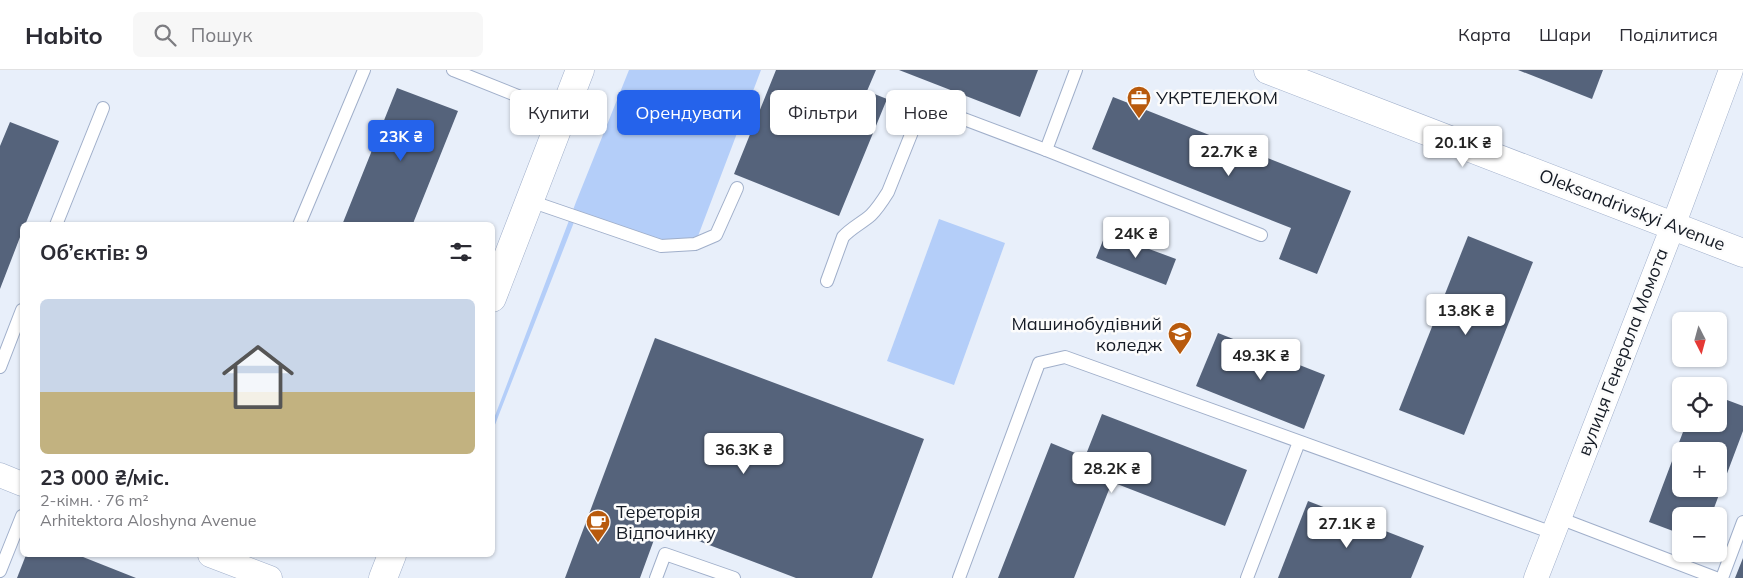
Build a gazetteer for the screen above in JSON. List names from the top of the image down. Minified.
{"streets":{"main road":["Oleksandrivskyi Avenue"],"street":["вулиця Генерала Момота"]},"crossings":[["Oleksandrivskyi Avenue","вулиця Генерала Момота"]],"places":{"office":["УКРТЕЛЕКОМ"],"school or university":["Машинобудівний коледж"],"cafe":["Тереторія Відпочинку"]},"north":"bottom","page":{"header":"Habito","search":"Пошук","nav":["Карта","Шари","Поділитися"],"chip":["Купити","Орендувати","Фільтри","Нове"],"price":["23K ₴","20.1K ₴","22.7K ₴","24K ₴","13.8K ₴","49.3K ₴","36.3K ₴","28.2K ₴","27.1K ₴"],"heading":"Об’єктів: 9","list":[{"name":"23 000 ₴/міс.","note":"2-кімн. · 76 m² · Arhitektora Aloshyna Avenue"}],"map_buttons":["+","−"]}}
